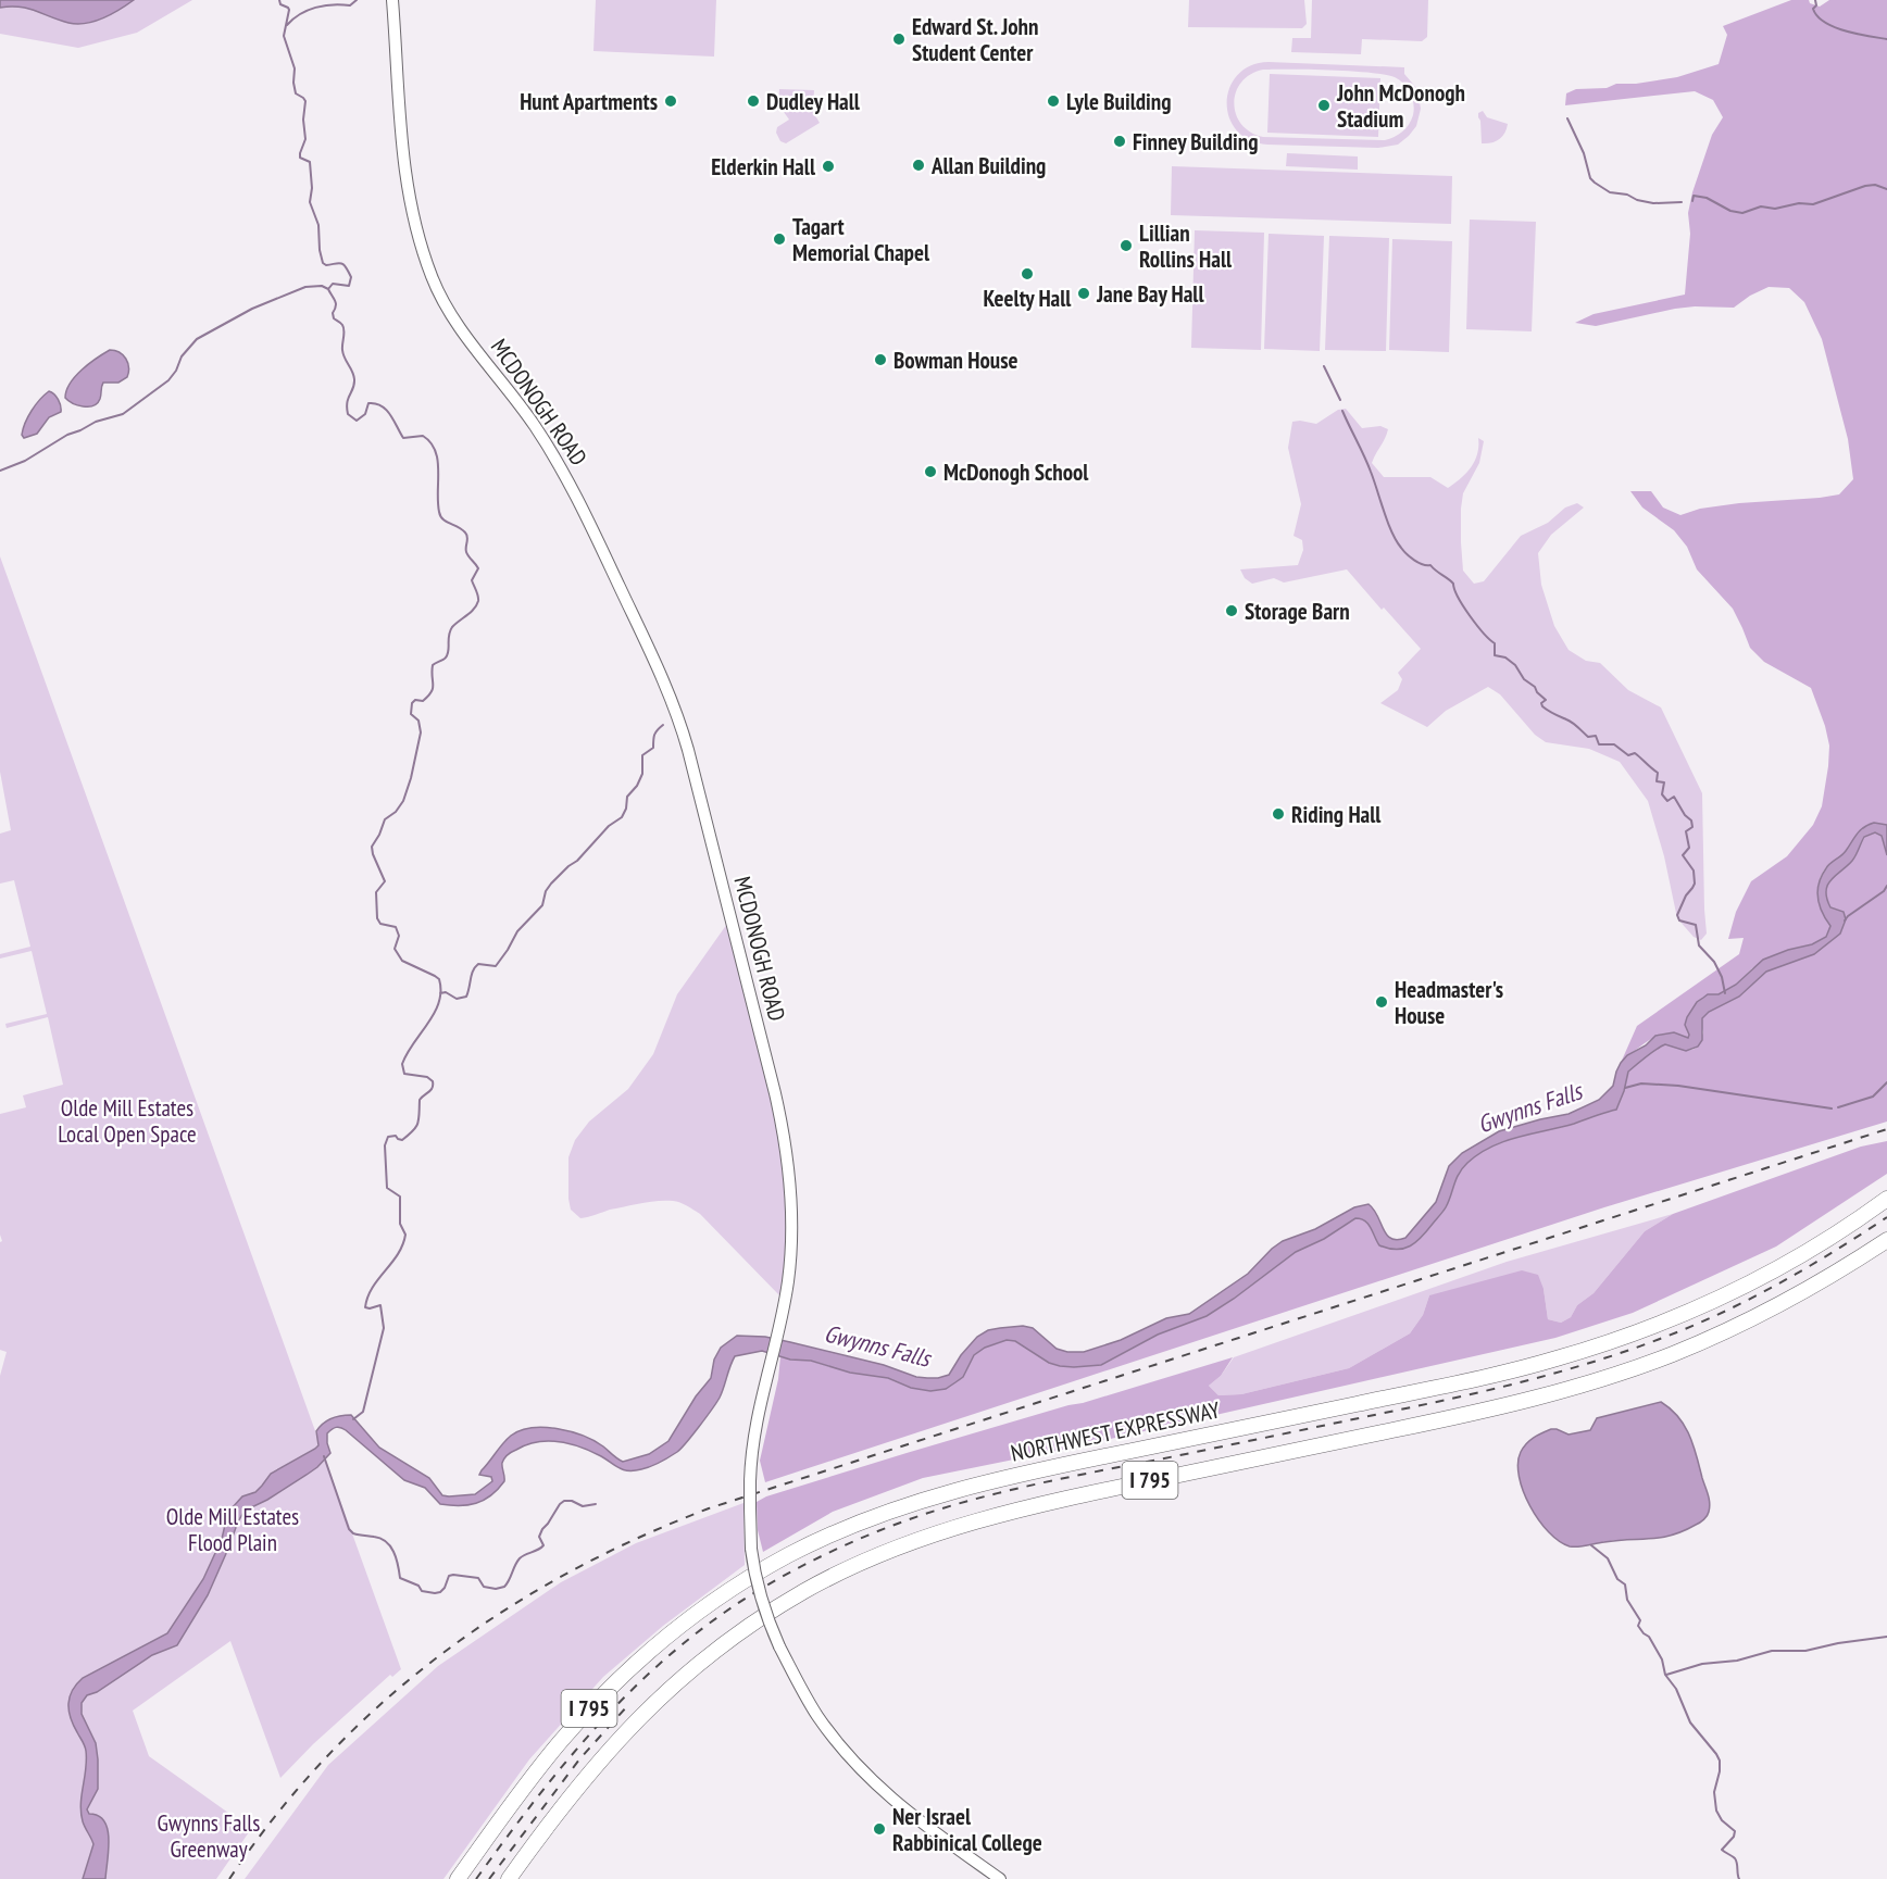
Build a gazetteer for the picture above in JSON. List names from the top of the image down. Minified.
{"streets":{"highway":["NORTHWEST EXPRESSWAY","I 795"],"main road":["MCDONOGH ROAD"]},"water":["Gwynns Falls"],"parks":["Olde Mill Estates Local Open Space","Olde Mill Estates Flood Plain","Gwynns Falls Greenway"],"places":["Edward St. John Student Center","Hunt Apartments","Dudley Hall","Lyle Building","John McDonogh Stadium","Finney Building","Allan Building","Elderkin Hall","Tagart Memorial Chapel","Lillian Rollins Hall","Keelty Hall","Jane Bay Hall","Bowman House","McDonogh School","Storage Barn","Riding Hall","Headmaster's House","Ner Israel Rabbinical College"]}
